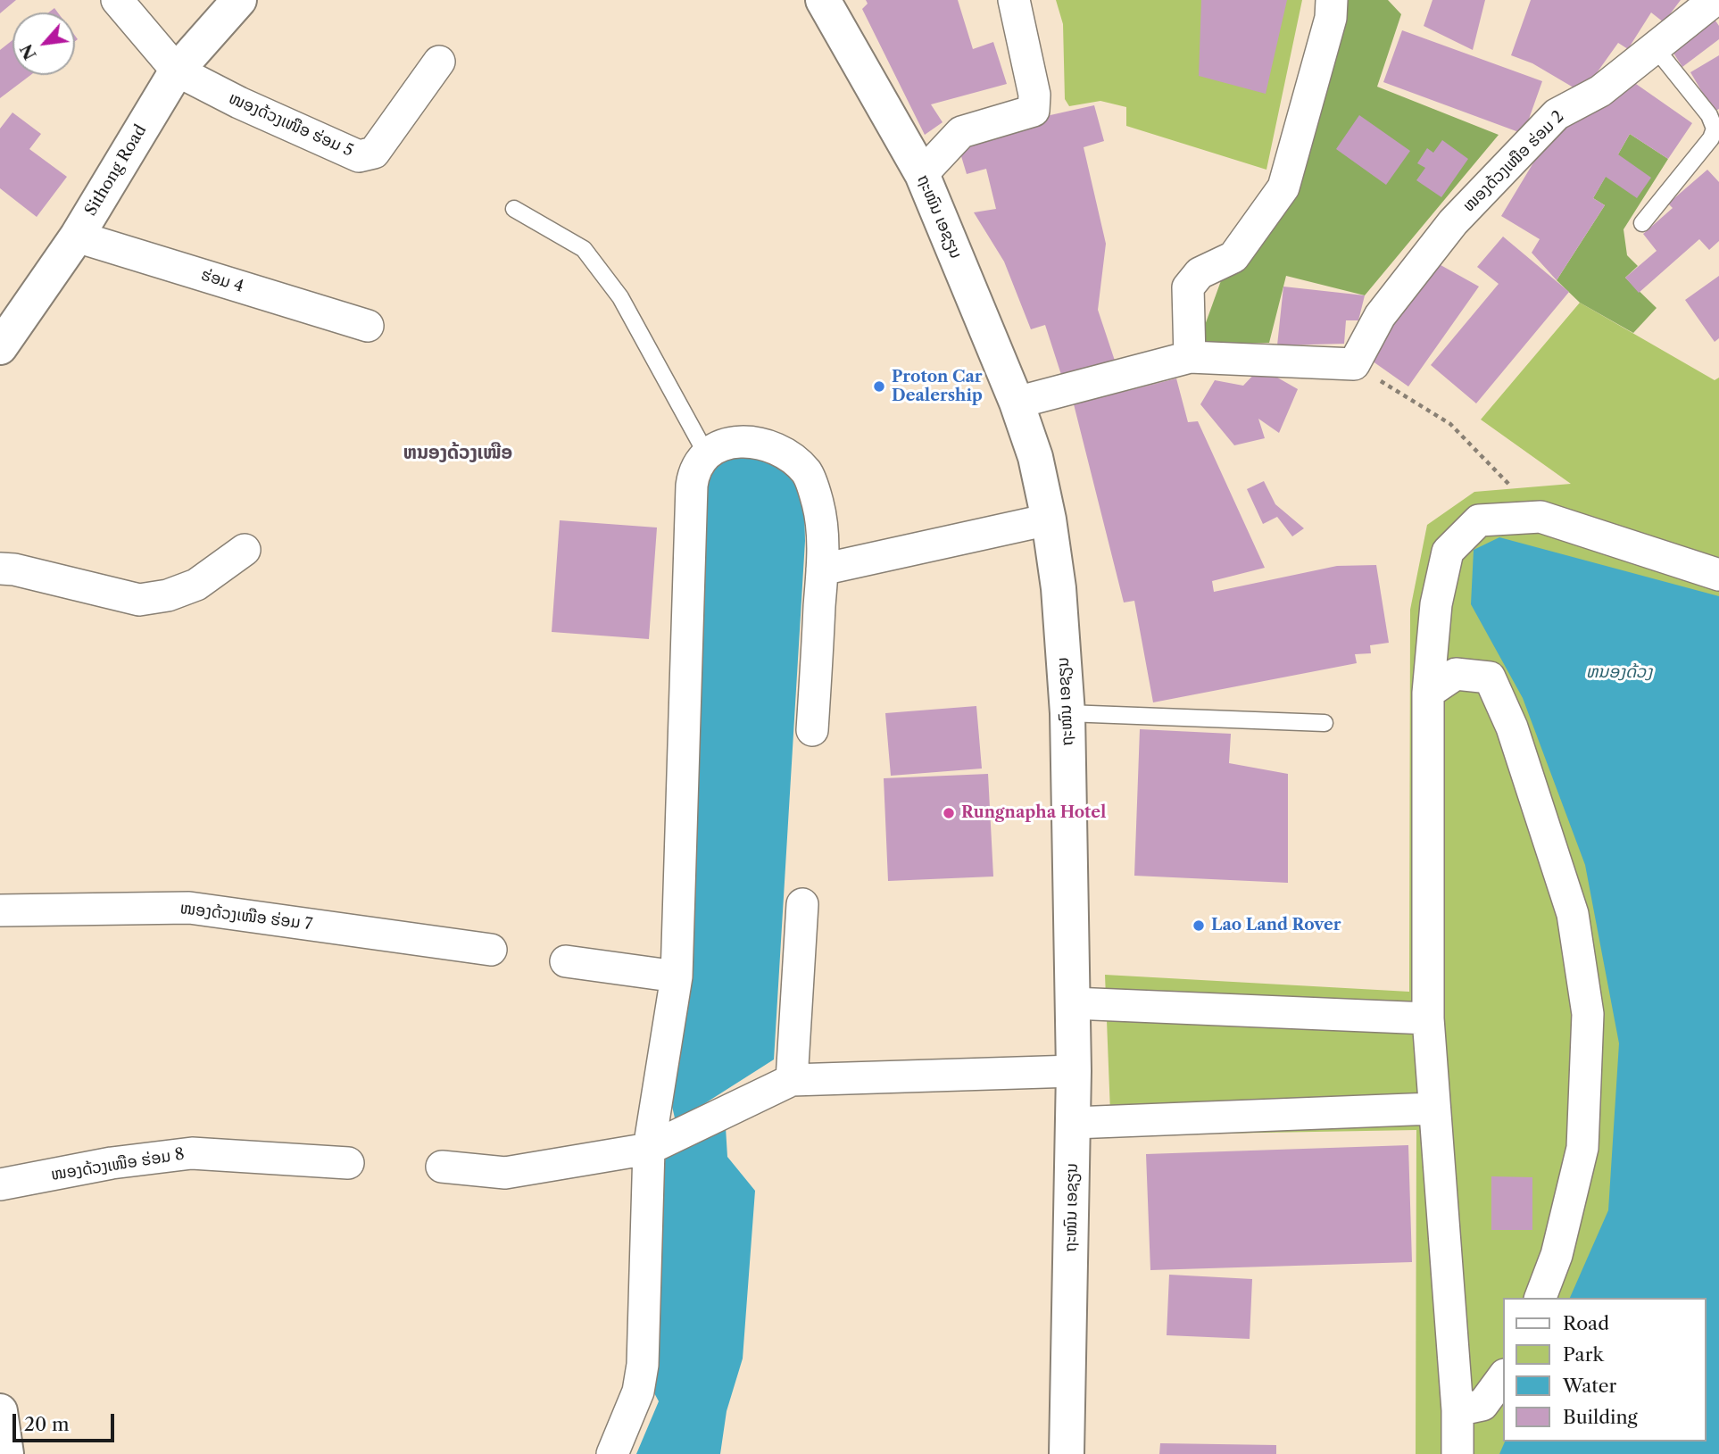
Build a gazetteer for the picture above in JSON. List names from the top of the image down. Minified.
{"streets":{"main road":["Sithong Road","ຖະໜົນ ເອຊຽນ"],"street":["ໜອງດ້ວງເໜືອ ຮ່ອມ 5","ໜອງດ້ວງເໜືອ ຮ່ອມ 2","ຮ່ອມ 4","ໜອງດ້ວງເໜືອ ຮ່ອມ 7","ໜອງດ້ວງເໜືອ ຮ່ອມ 8"]},"crossings":[["ໜອງດ້ວງເໜືອ ຮ່ອມ 5","Sithong Road"],["Sithong Road","ຮ່ອມ 4"]],"districts":["ຫນອງດ້ວງເໜືອ"],"water":["ຫນອງດ້ວງ"],"places":["Proton Car Dealership","Rungnapha Hotel","Lao Land Rover"],"legend":["Road","Park","Water","Building"],"scale_bar":"20 m","north":"bottom left"}
